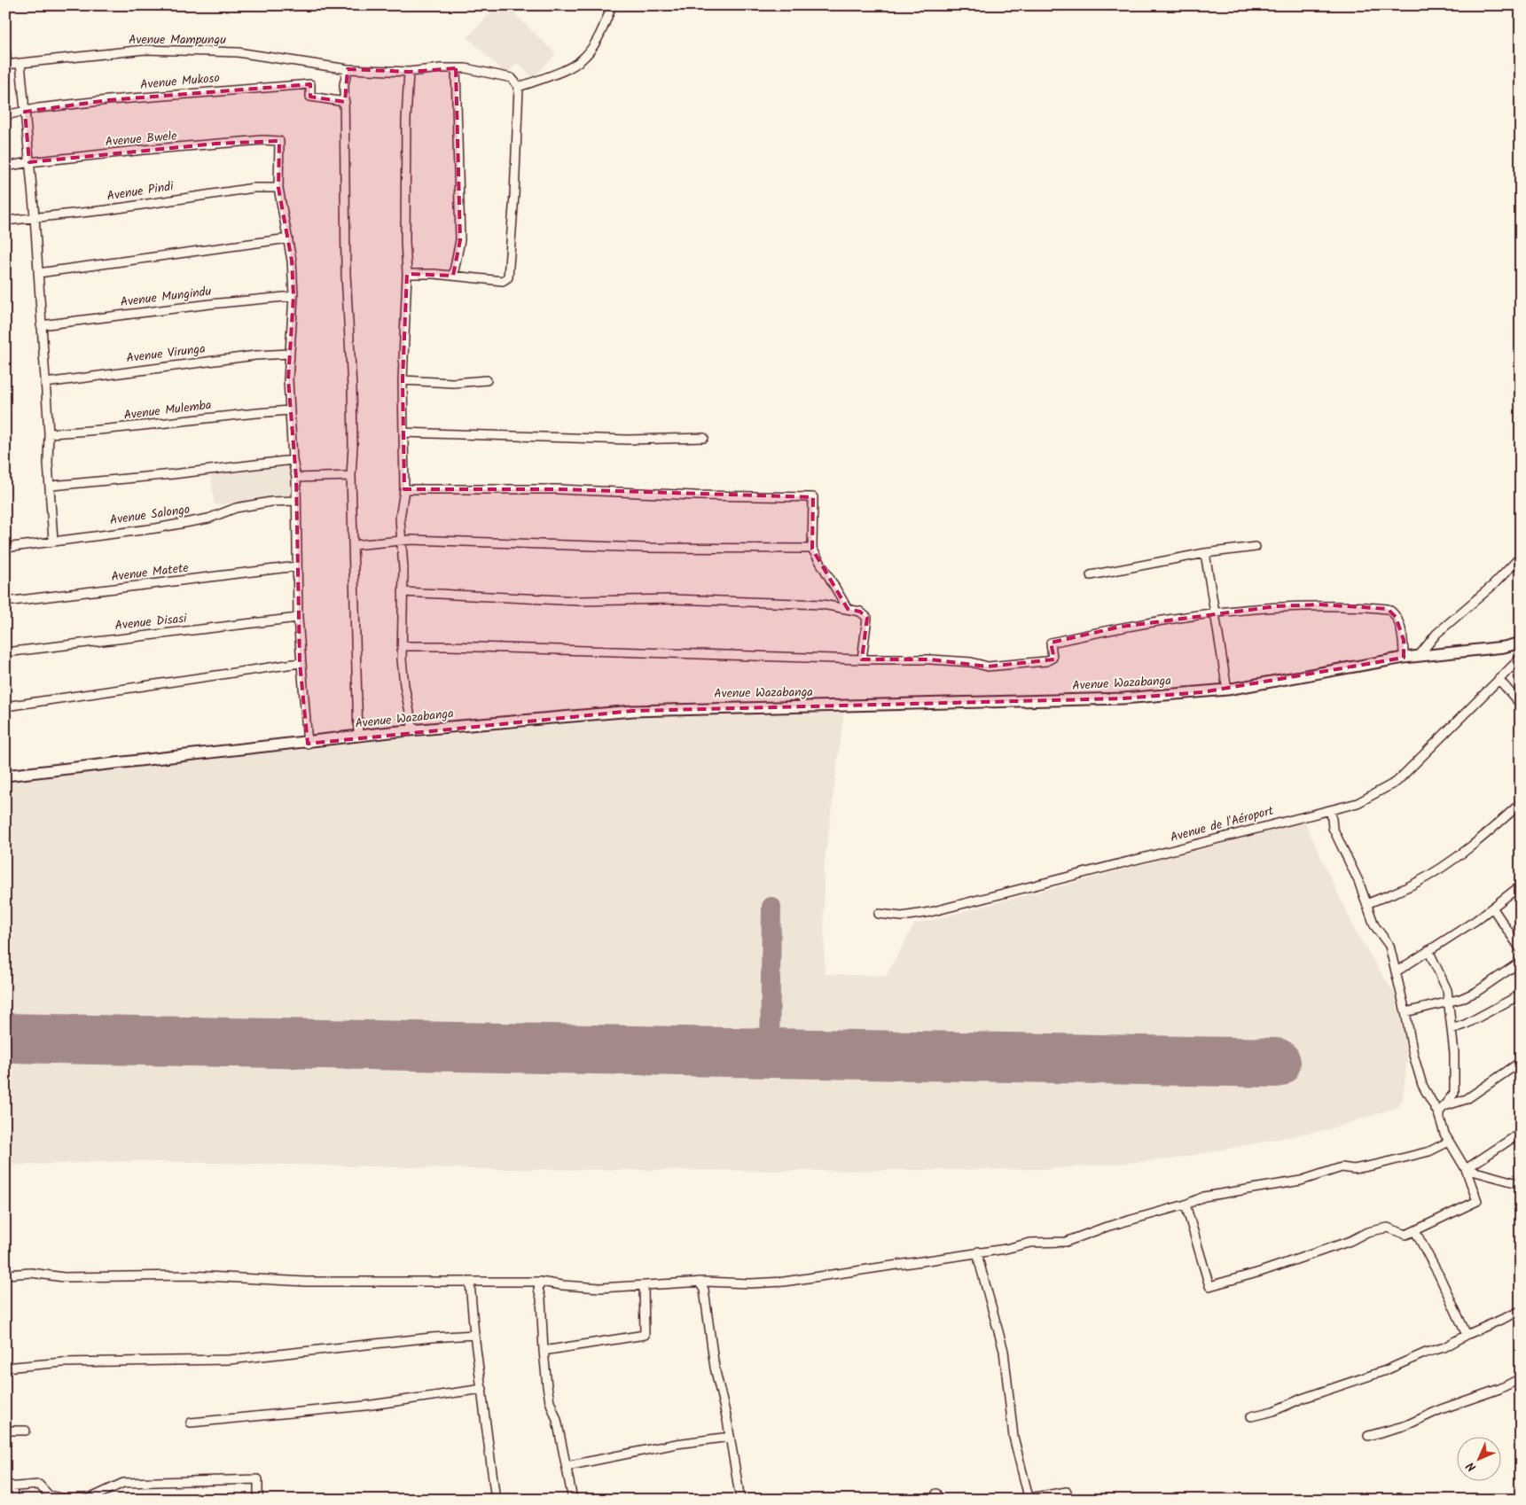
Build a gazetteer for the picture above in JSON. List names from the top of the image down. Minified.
{"streets":{"main road":["Avenue Wazabanga"],"street":["Avenue Mampungu","Avenue Mukoso","Avenue Bwele","Avenue Pindi","Avenue Mungindu","Avenue Virunga","Avenue Mulemba","Avenue Salongo","Avenue Matete","Avenue Disasi","Avenue de l'Aéroport"]},"crossings":[["Avenue Bwele","Avenue Pindi"]],"north":"bottom left"}
